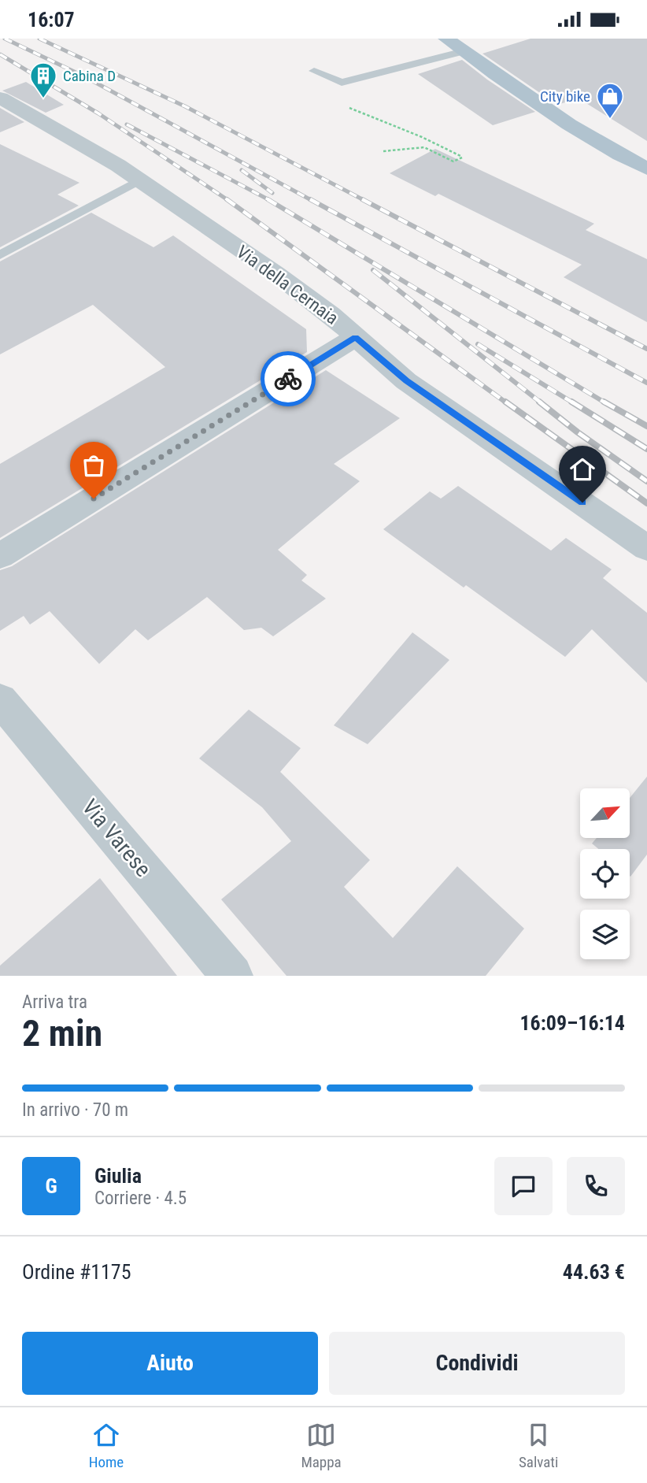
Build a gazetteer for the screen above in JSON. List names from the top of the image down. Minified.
{"streets":{"street":["Via della Cernaia","Via Varese"]},"places":{"building":["Cabina D"],"shop":["City bike"]},"north":"top right","page":{"status":"16:07","heading":["2 min","Arriva tra","16:09–16:14"],"panel":["Giulia","Corriere · 4.5","Ordine #1175","44.63 €"],"bar":"In arrivo · 70 m","round":"G","buttons":["Aiuto","Condividi"],"tabs":["Home","Mappa","Salvati"]}}
